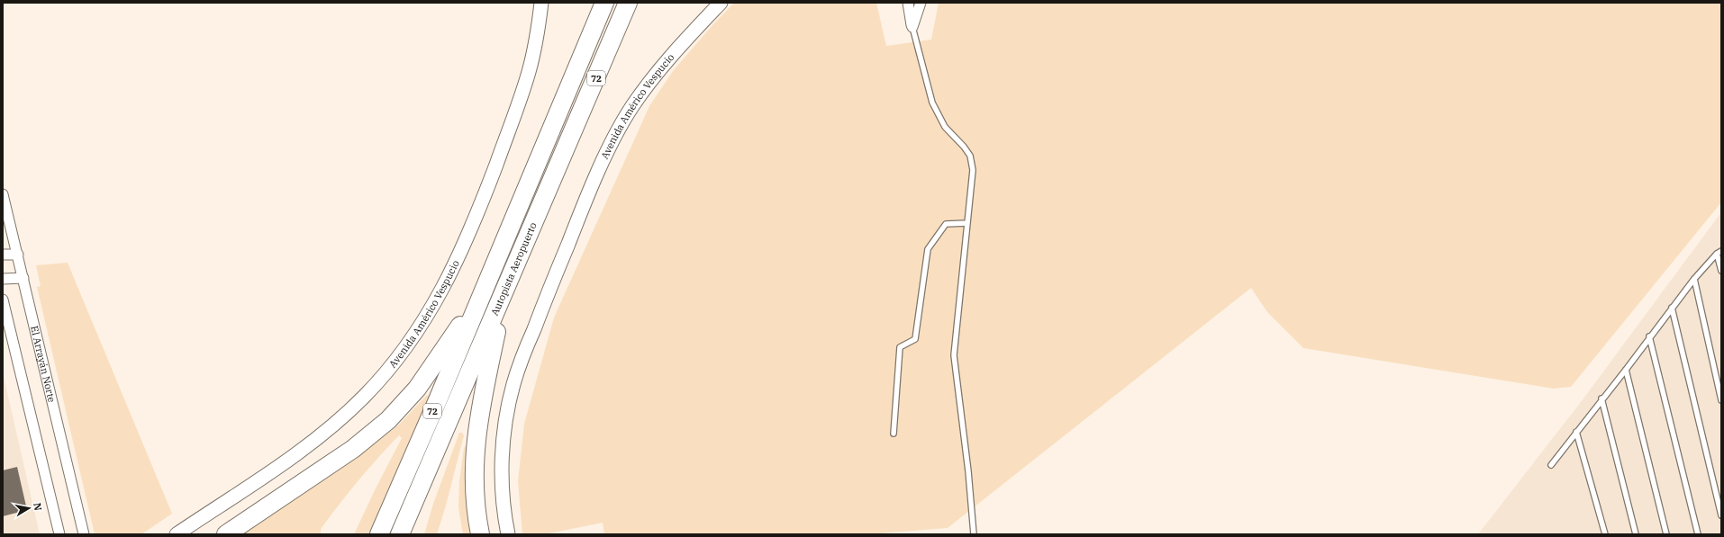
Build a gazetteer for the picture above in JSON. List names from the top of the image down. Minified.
{"streets":{"highway":["72","Autopista Aeropuerto"],"street":["Avenida Américo Vespucio","El Arrayán Norte"]},"north":"right"}
